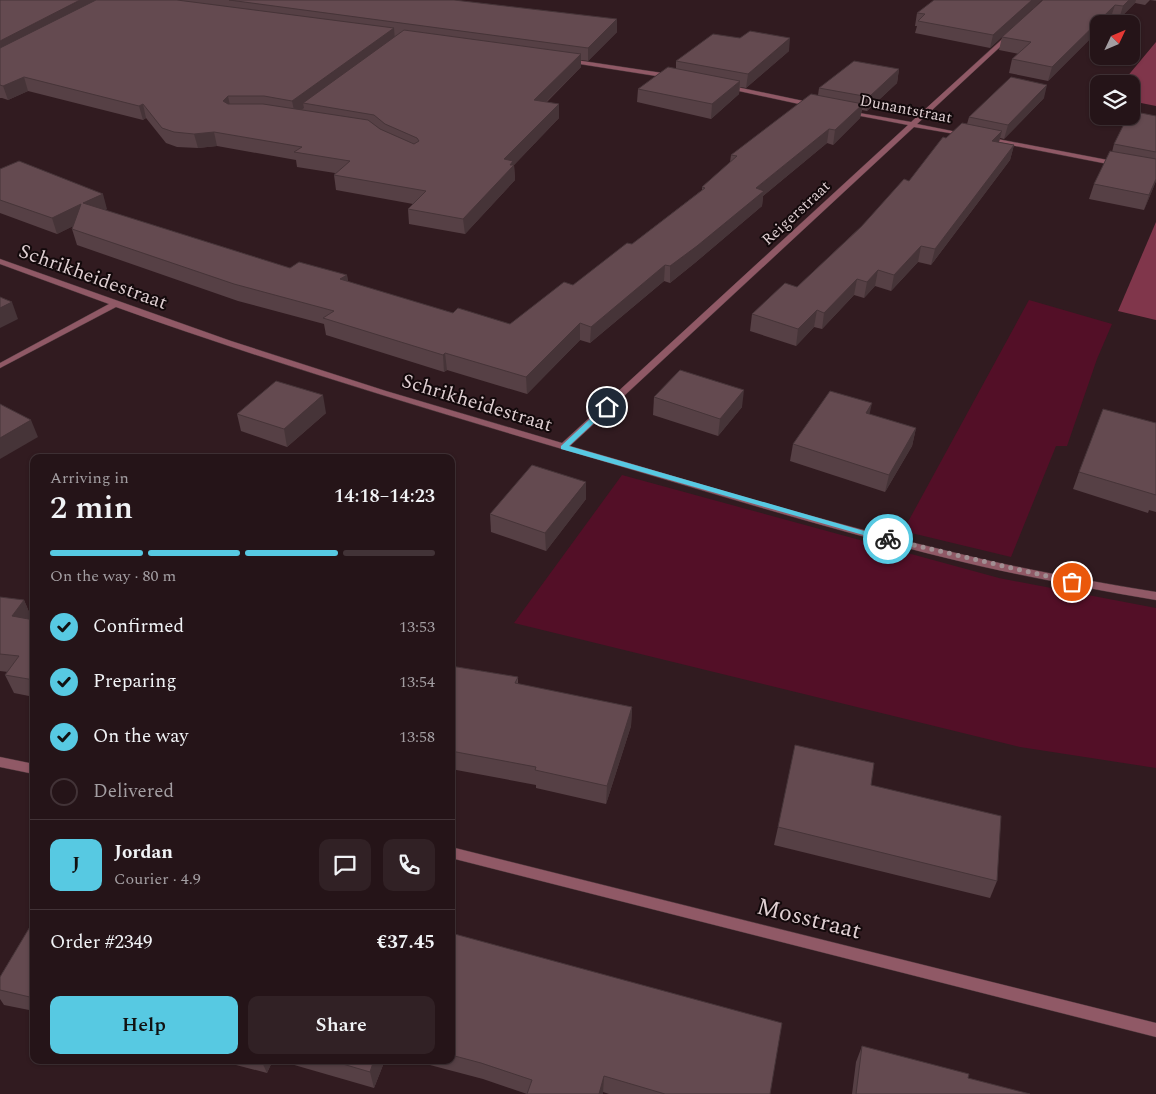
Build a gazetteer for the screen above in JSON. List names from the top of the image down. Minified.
{"streets":{"street":["Dunantstraat","Reigerstraat","Schrikheidestraat","Mosstraat"]},"crossings":[["Dunantstraat","Reigerstraat"],["Reigerstraat","Schrikheidestraat"]],"north":"top right","page":{"heading":["2 min","Arriving in","14:18–14:23"],"panel":["Jordan","Courier · 4.9","Order #2349","€37.45"],"bar":"On the way · 80 m","list":[["Confirmed","13:53"],["Preparing","13:54"],["On the way","13:58"],"Delivered"],"round":"J","buttons":["Help","Share"]}}
